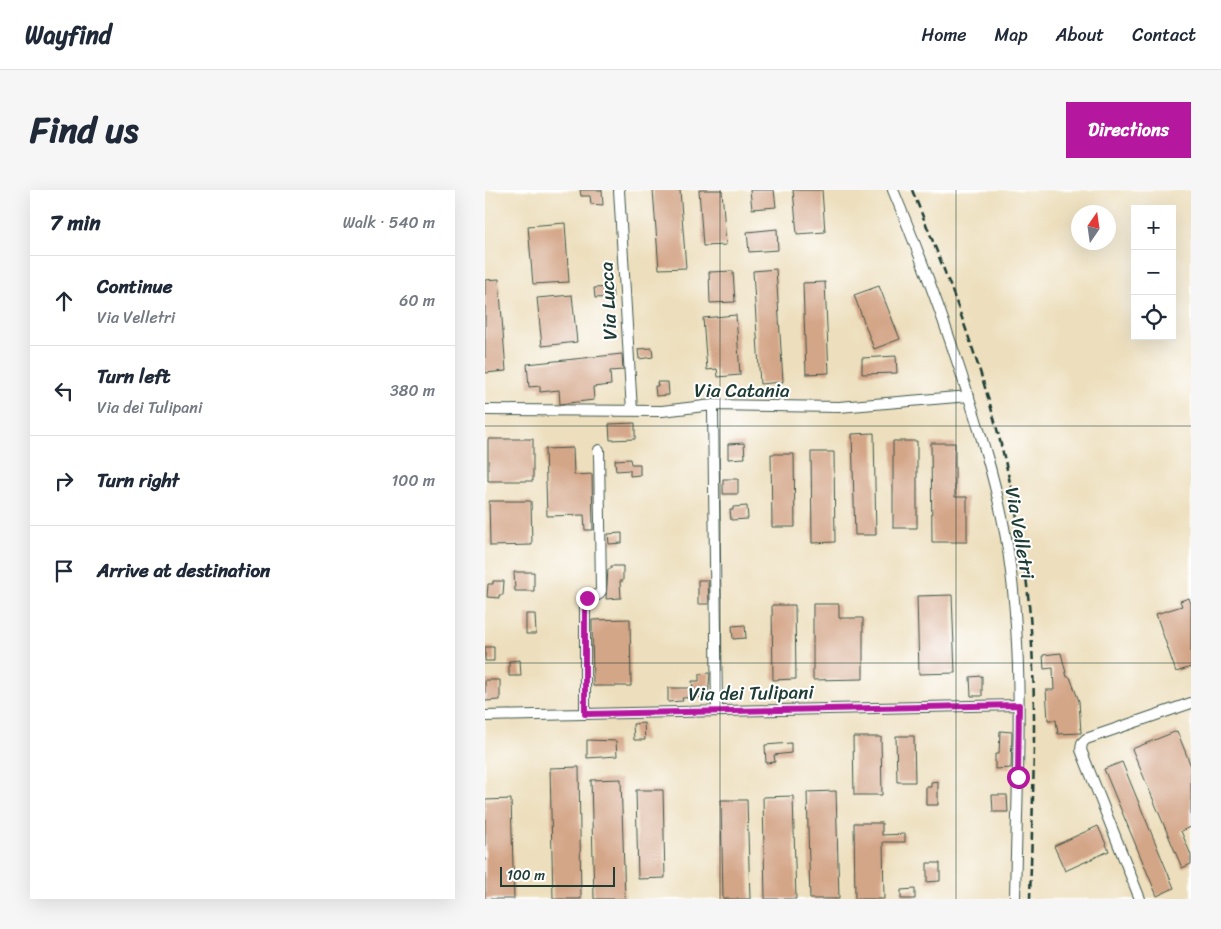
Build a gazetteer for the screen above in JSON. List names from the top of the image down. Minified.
{"streets":{"street":["Via Lucca","Via Catania","Via Velletri","Via dei Tulipani"]},"crossings":[["Via Lucca","Via Catania"],["Via Catania","Via Velletri"],["Via Velletri","Via dei Tulipani"]],"scale_bar":"100 m","north":"top","page":{"header":"Wayfind","nav":["Home","Map","About","Contact"],"title":"Find us","buttons":"Directions","heading":["7 min","Walk · 540 m"],"map_buttons":["+","−"],"list":[["Continue","Via Velletri","60 m"],["Turn left","Via dei Tulipani","380 m"],["Turn right","100 m"],"Arrive at destination"],"scale":"100 m"}}
